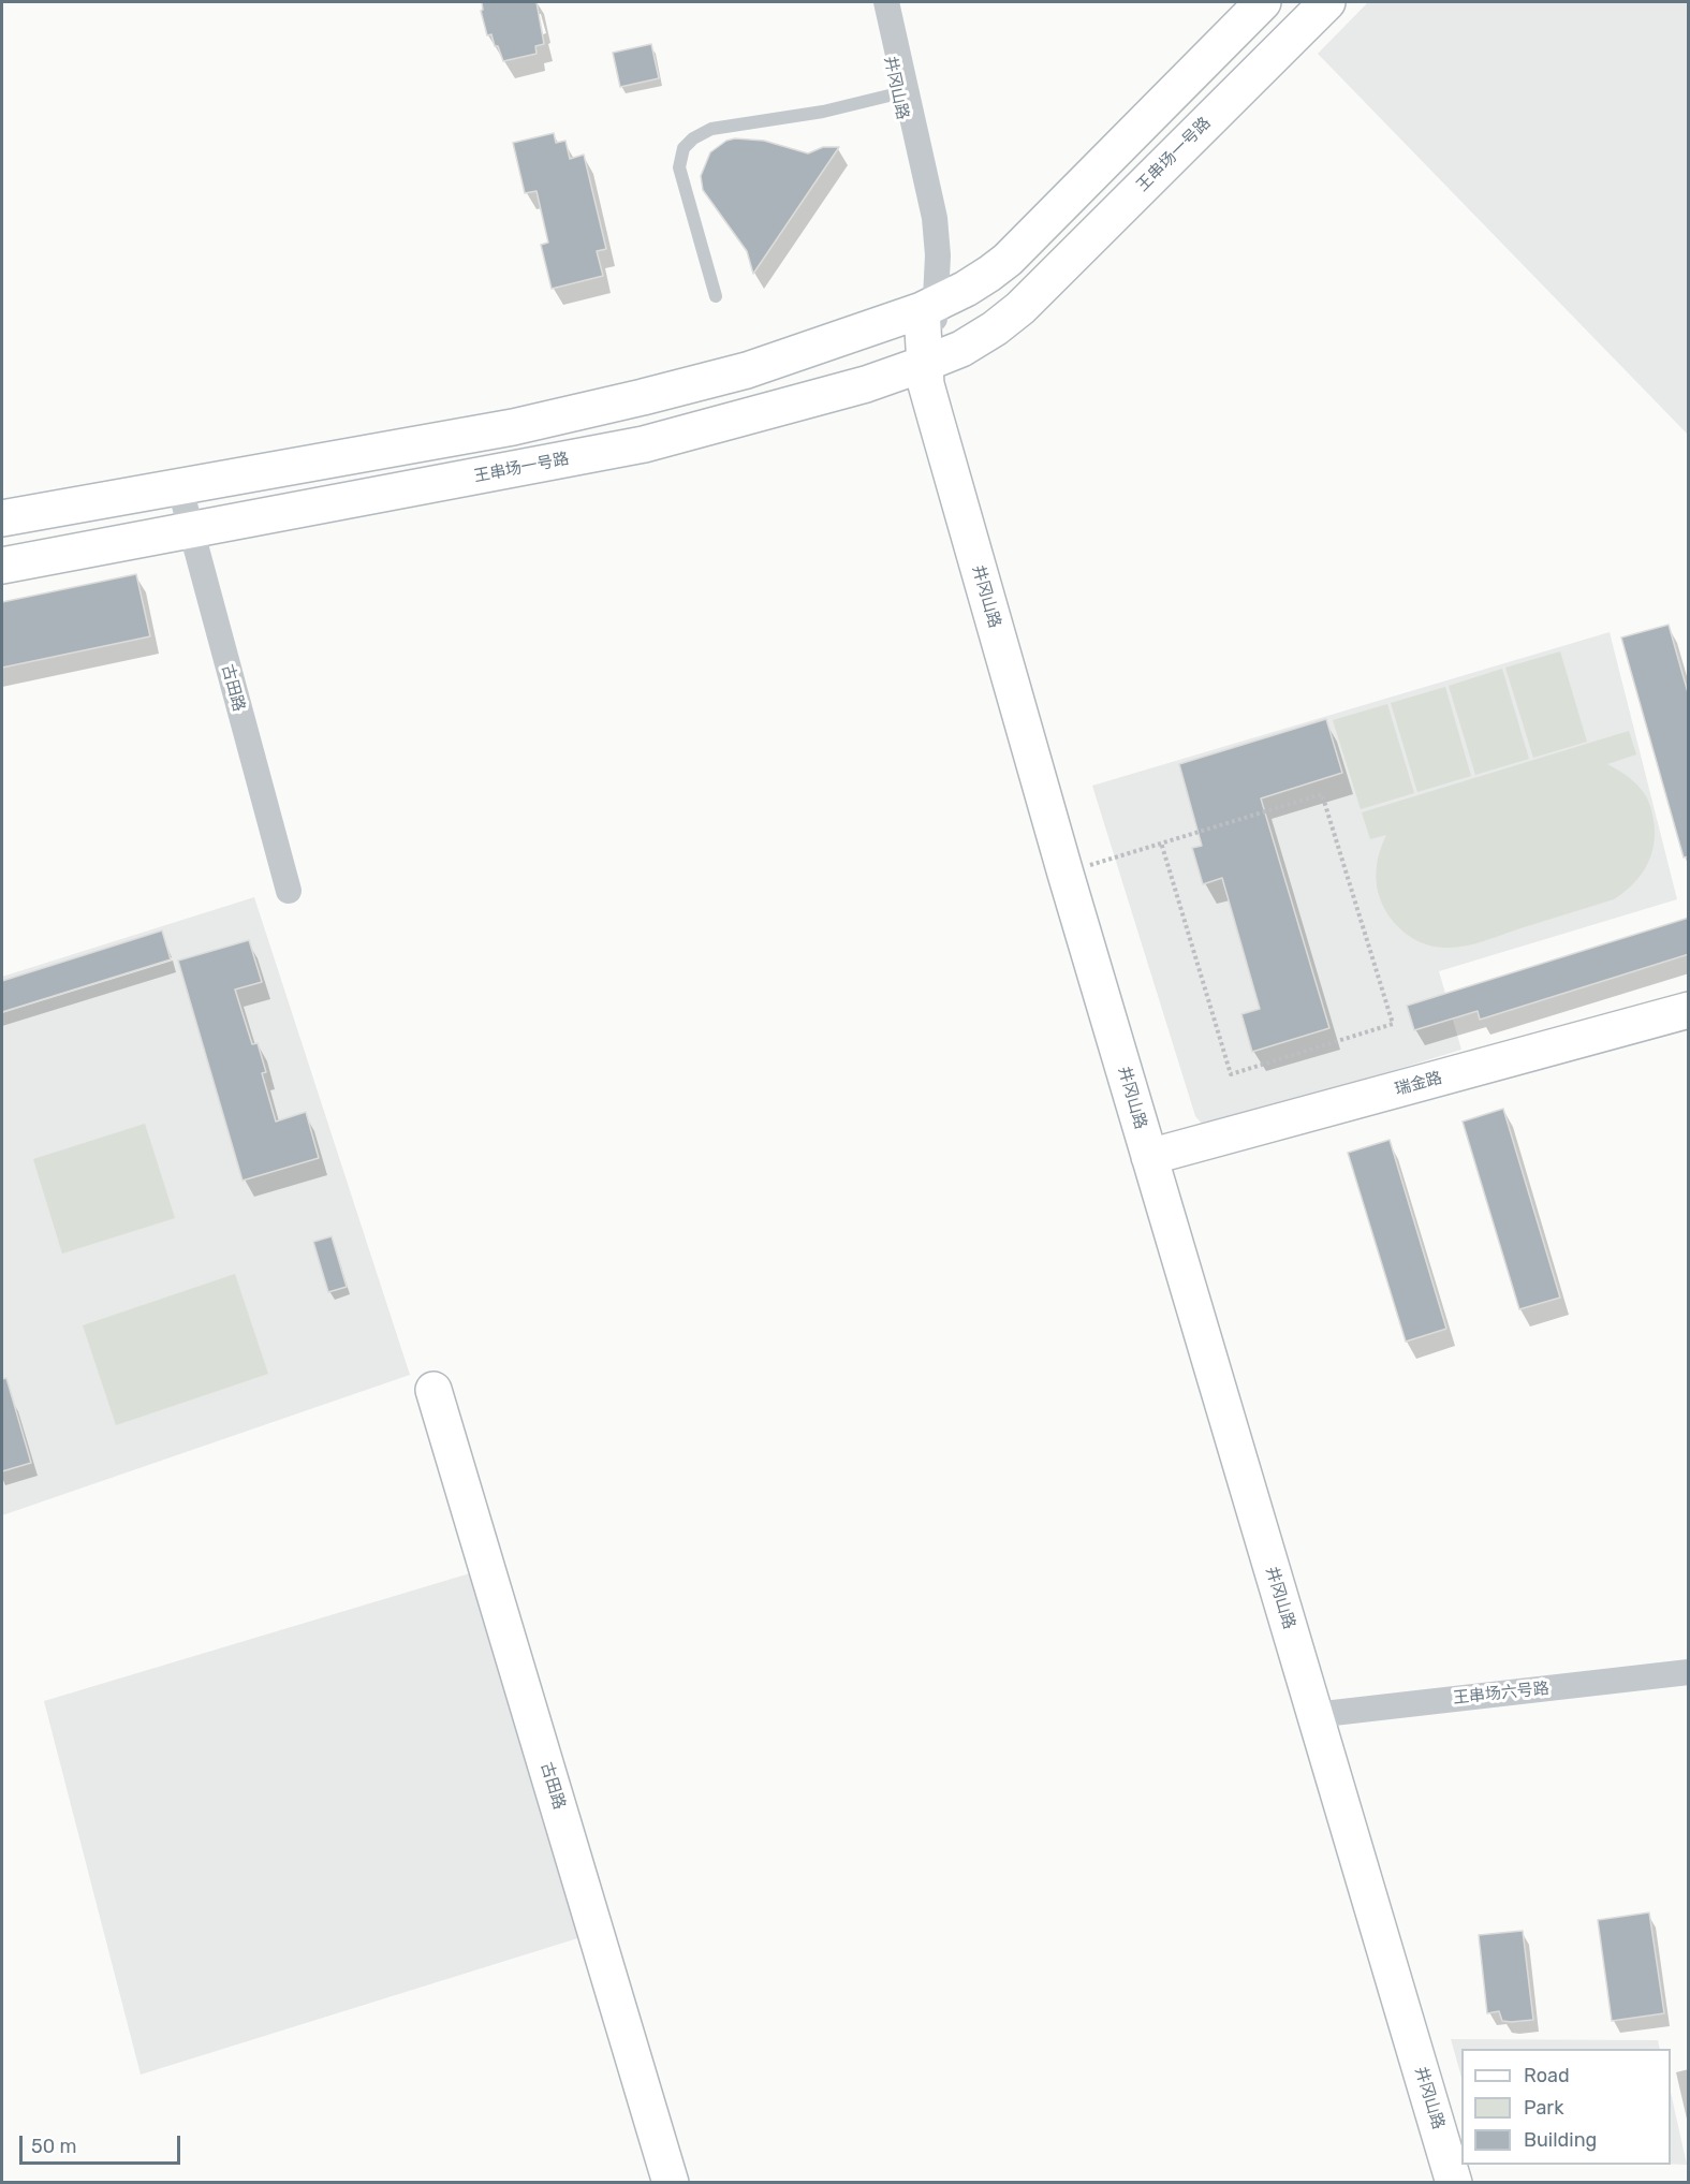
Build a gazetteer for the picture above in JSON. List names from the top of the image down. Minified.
{"streets":{"street":["井冈山路","王串场一号路","古田路","瑞金路","王串场六号路"]},"crossings":[["井冈山路","王串场一号路"],["井冈山路","瑞金路"],["井冈山路","王串场六号路"],["王串场一号路","古田路"]],"legend":["Road","Park","Building"],"scale_bar":"50 m"}
